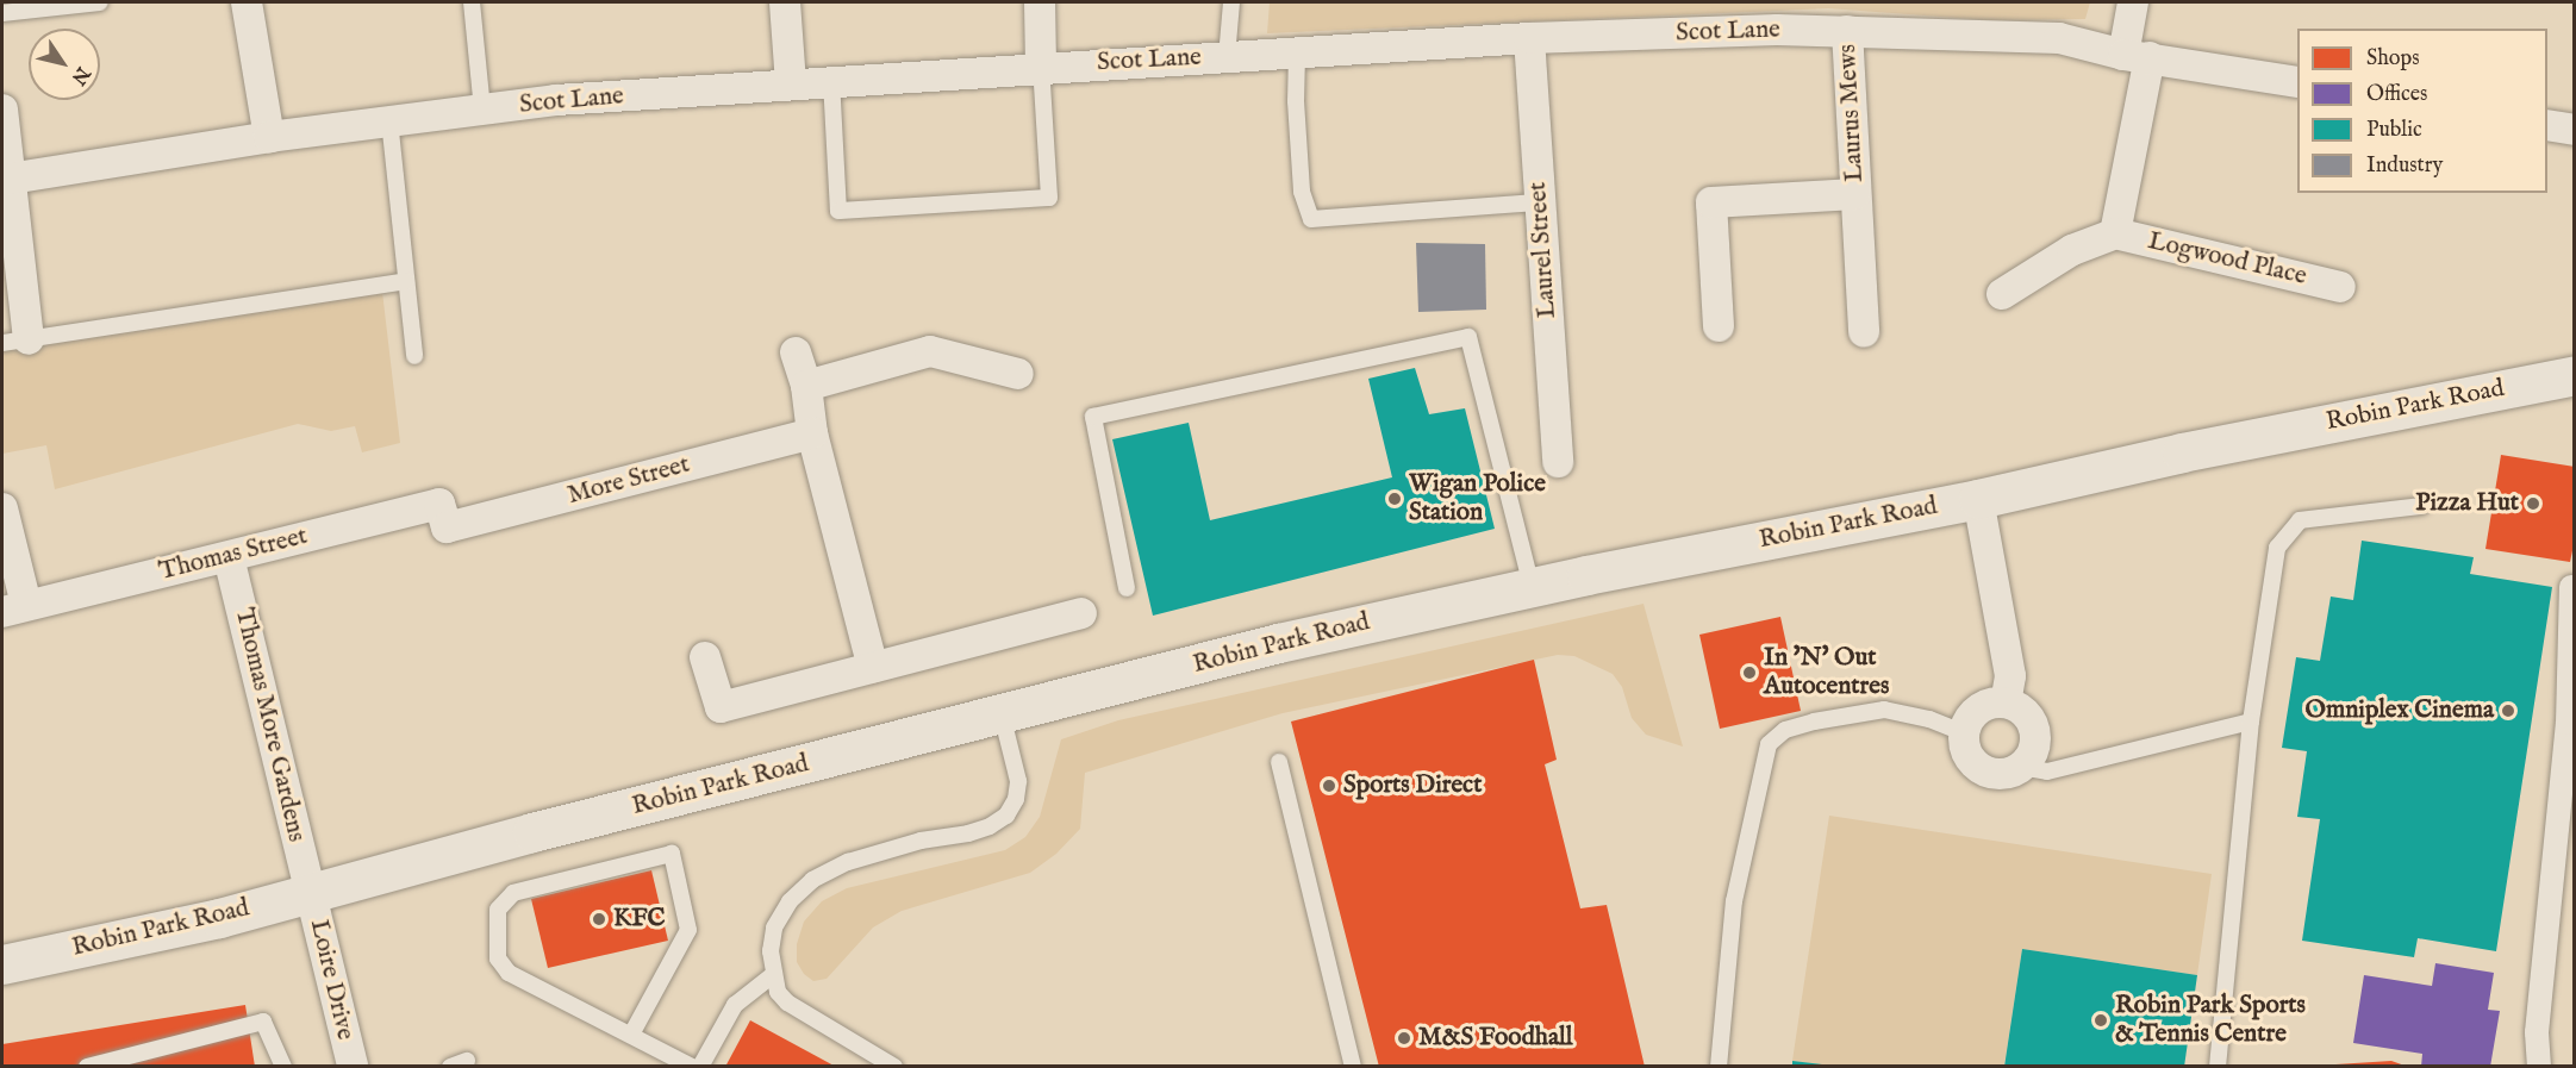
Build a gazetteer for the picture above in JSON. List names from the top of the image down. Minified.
{"streets":{"street":["Scot Lane","Laurus Mews","Laurel Street","Logwood Place","Robin Park Road","More Street","Thomas Street","Thomas More Gardens","Loire Drive"]},"crossings":[["Scot Lane","Laurus Mews"],["Scot Lane","Laurel Street"],["Scot Lane","Logwood Place"],["Robin Park Road","Thomas More Gardens"],["Robin Park Road","Loire Drive"],["More Street","Thomas Street"],["Thomas Street","Thomas More Gardens"],["Thomas More Gardens","Loire Drive"]],"places":["Wigan Police Station","Pizza Hut","In 'N' Out Autocentres","Omniplex Cinema","Sports Direct","KFC","Robin Park Sports & Tennis Centre","M&S Foodhall"],"legend":["Shops","Offices","Public","Industry"],"north":"bottom right"}
